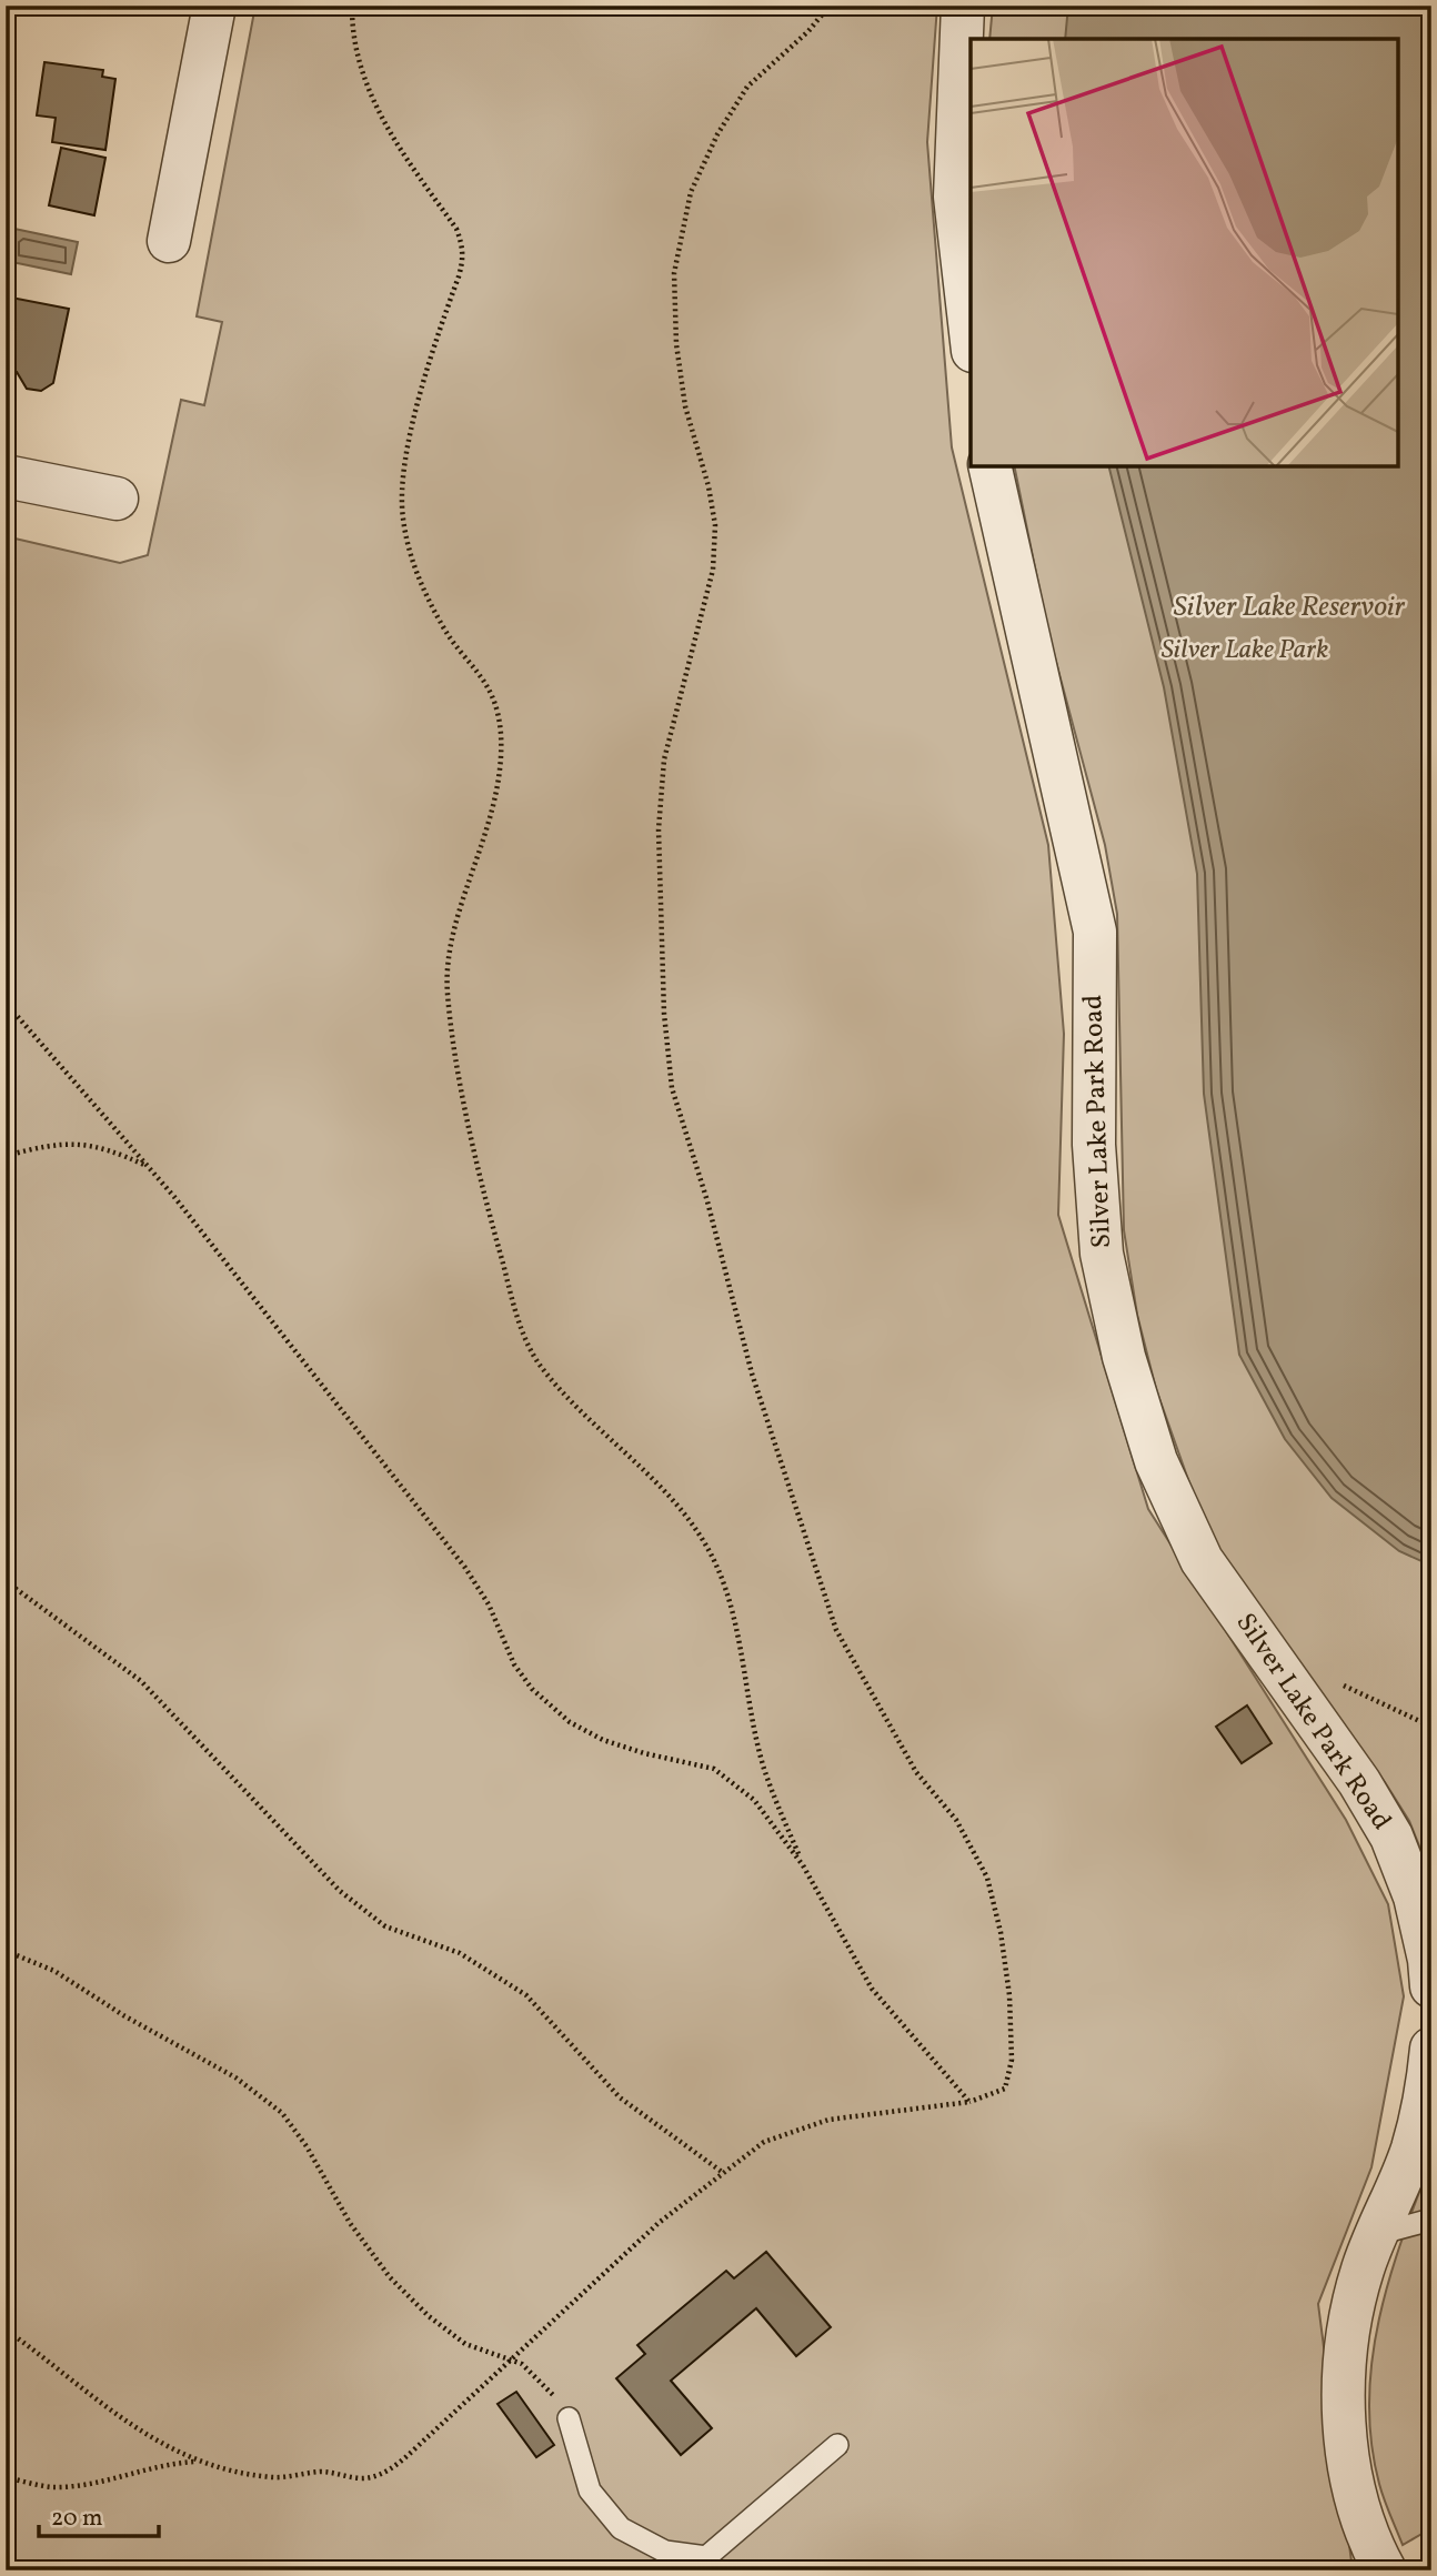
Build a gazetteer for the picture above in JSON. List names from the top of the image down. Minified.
{"streets":{"street":["Silver Lake Park Road"]},"water":["Silver Lake Reservoir"],"parks":["Silver Lake Park"],"scale_bar":"20 m"}
